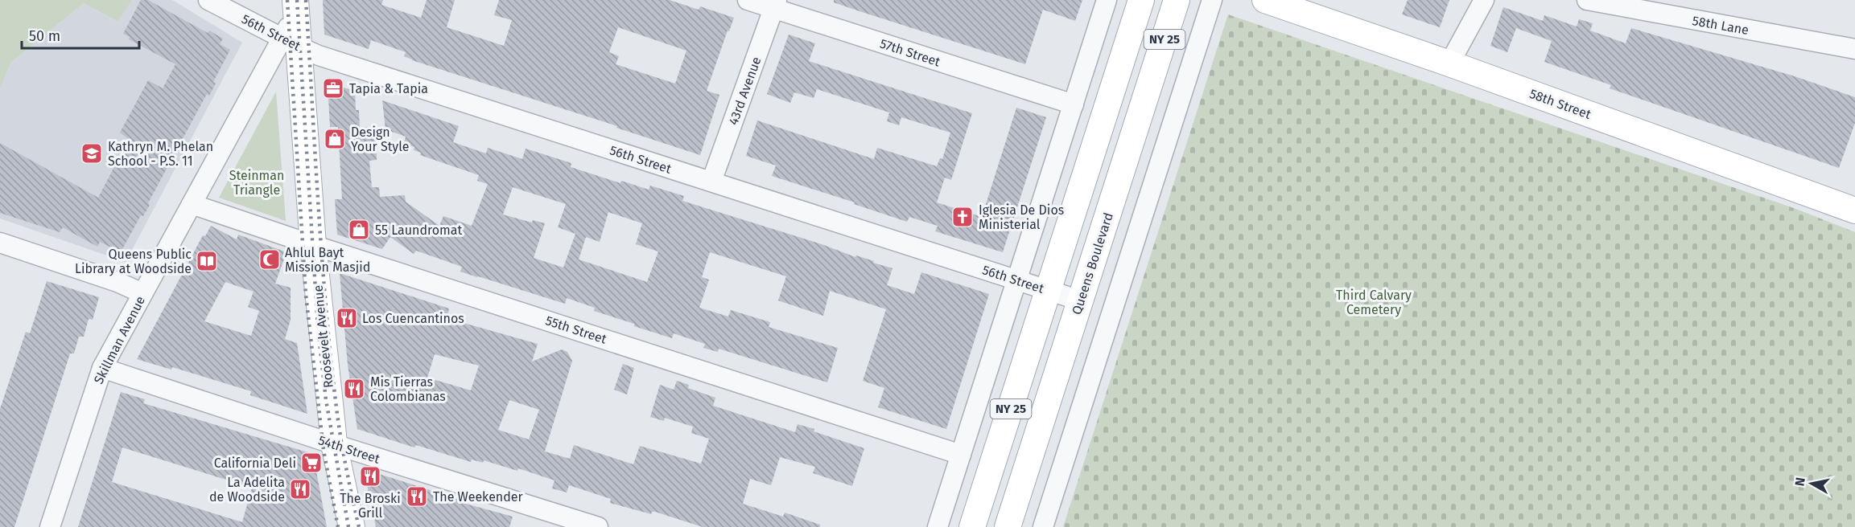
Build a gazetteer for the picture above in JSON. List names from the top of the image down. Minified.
{"streets":{"main road":["NY 25","58th Street","Queens Boulevard","Roosevelt Avenue"],"street":["58th Lane","56th Street","57th Street","43rd Avenue","55th Street","Skillman Avenue","54th Street"]},"crossings":[["56th Street","NY 25"],["56th Street","43rd Avenue"],["56th Street","Queens Boulevard"],["56th Street","Roosevelt Avenue"],["56th Street","Skillman Avenue"],["57th Street","43rd Avenue"],["55th Street","Roosevelt Avenue"],["55th Street","Skillman Avenue"],["Roosevelt Avenue","Skillman Avenue"],["Roosevelt Avenue","54th Street"],["Skillman Avenue","54th Street"]],"parks":["Steinman Triangle","Third Calvary Cemetery"],"places":{"office":["Tapia & Tapia"],"shop":["Design Your Style","55 Laundromat"],"school or university":["Kathryn M. Phelan School - P.S. 11"],"church":["Iglesia De Dios Ministerial"],"mosque":["Ahlul Bayt Mission Masjid"],"library":["Queens Public Library at Woodside"],"restaurant":["Los Cuencantinos","Mis Tierras Colombianas","The Broski Grill","La Adelita de Woodside","The Weekender"],"supermarket":["California Deli"]},"scale_bar":"50 m","north":"left"}
